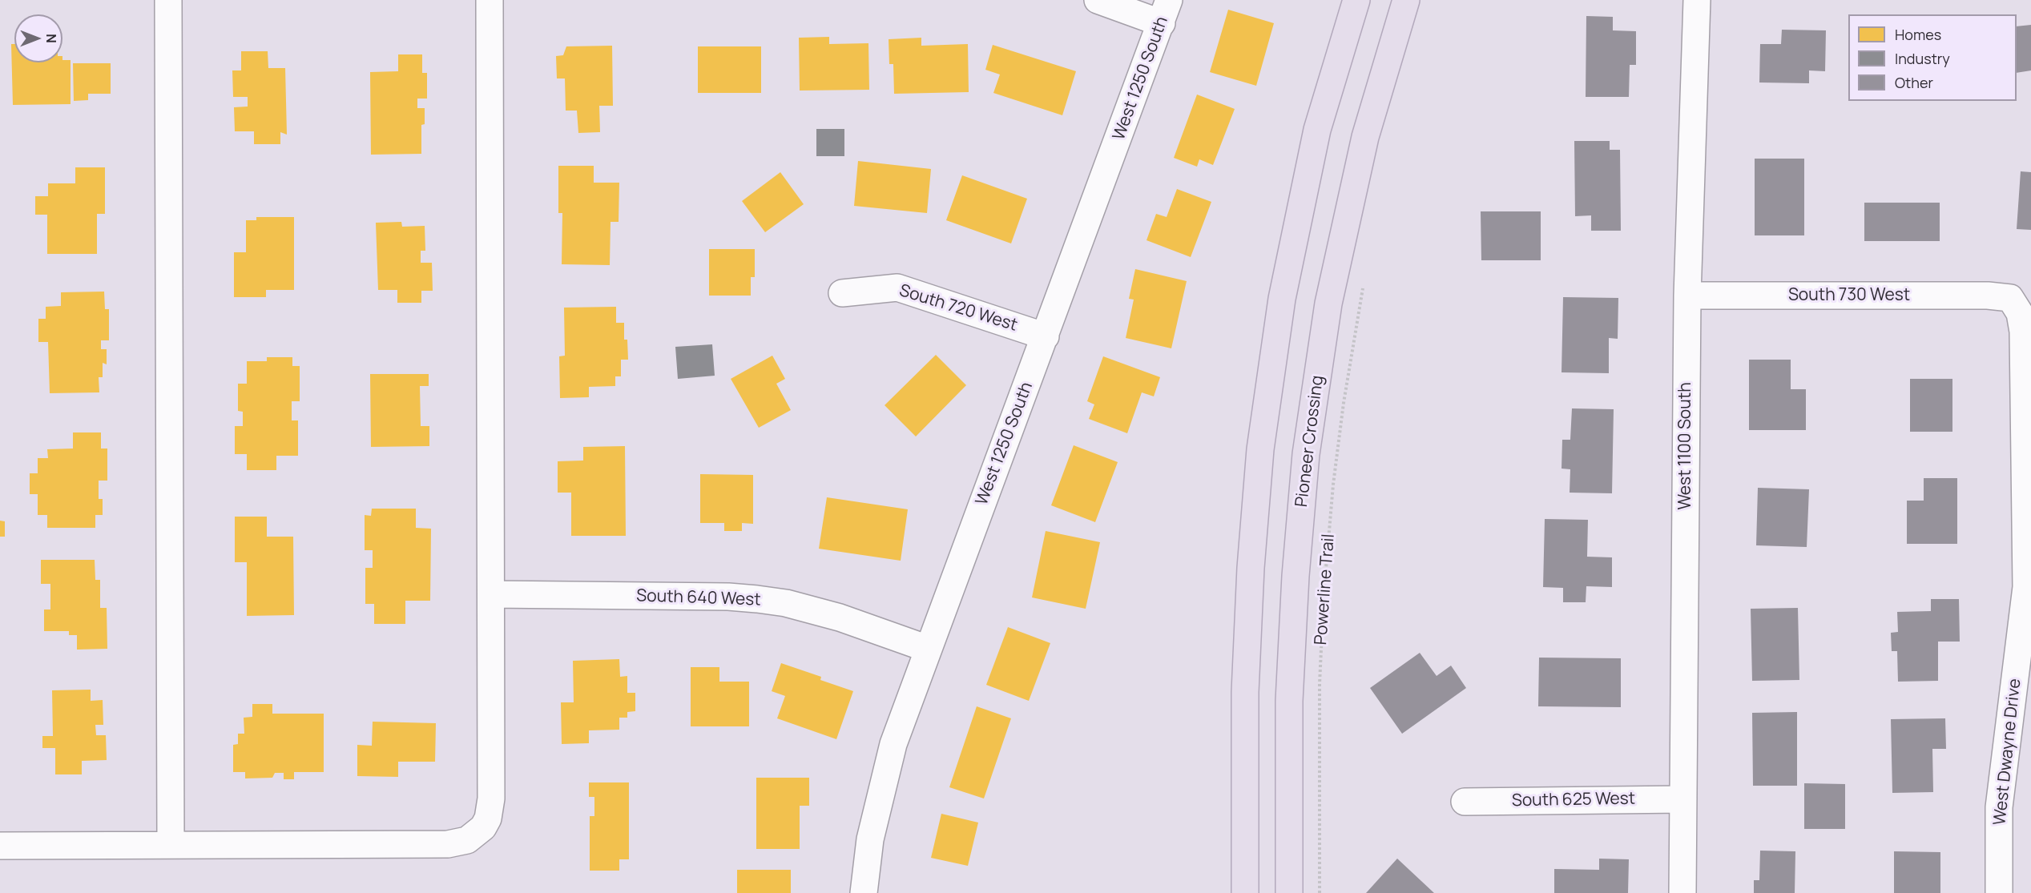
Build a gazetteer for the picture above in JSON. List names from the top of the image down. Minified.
{"streets":{"highway":["Pioneer Crossing"],"street":["West 1250 South","South 730 West","South 720 West","West 1100 South","South 640 West","West Dwayne Drive","South 625 West"],"path":["Powerline Trail"]},"crossings":[["West 1250 South","South 720 West"],["West 1250 South","South 640 West"],["South 730 West","West 1100 South"],["South 730 West","West Dwayne Drive"],["West 1100 South","South 625 West"]],"legend":["Homes","Industry","Other"],"north":"right"}
